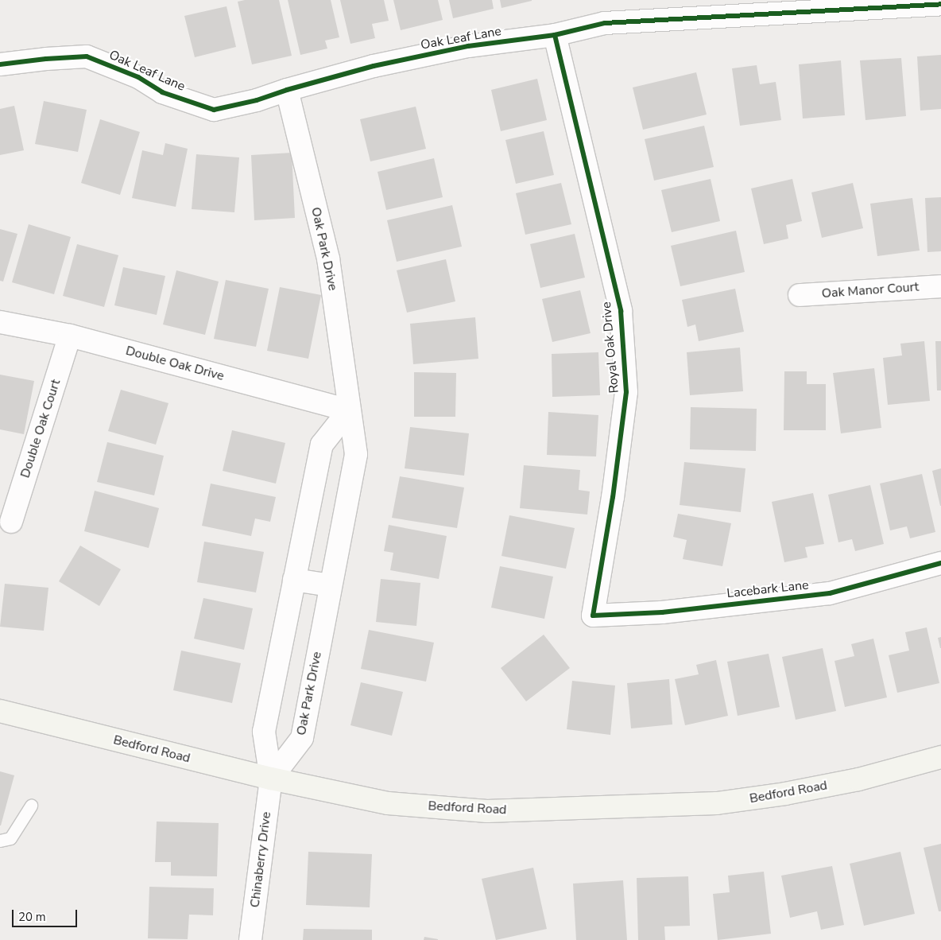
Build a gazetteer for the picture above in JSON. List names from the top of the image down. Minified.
{"streets":{"main road":["Bedford Road"],"street":["Oak Leaf Lane","Oak Park Drive","Oak Manor Court","Royal Oak Drive","Double Oak Drive","Double Oak Court","Lacebark Lane","Chinaberry Drive"]},"crossings":[["Oak Leaf Lane","Oak Park Drive"],["Oak Leaf Lane","Royal Oak Drive"],["Oak Park Drive","Double Oak Drive"],["Oak Park Drive","Bedford Road"],["Oak Park Drive","Chinaberry Drive"],["Royal Oak Drive","Lacebark Lane"],["Double Oak Drive","Double Oak Court"],["Bedford Road","Chinaberry Drive"]],"scale_bar":"20 m"}
